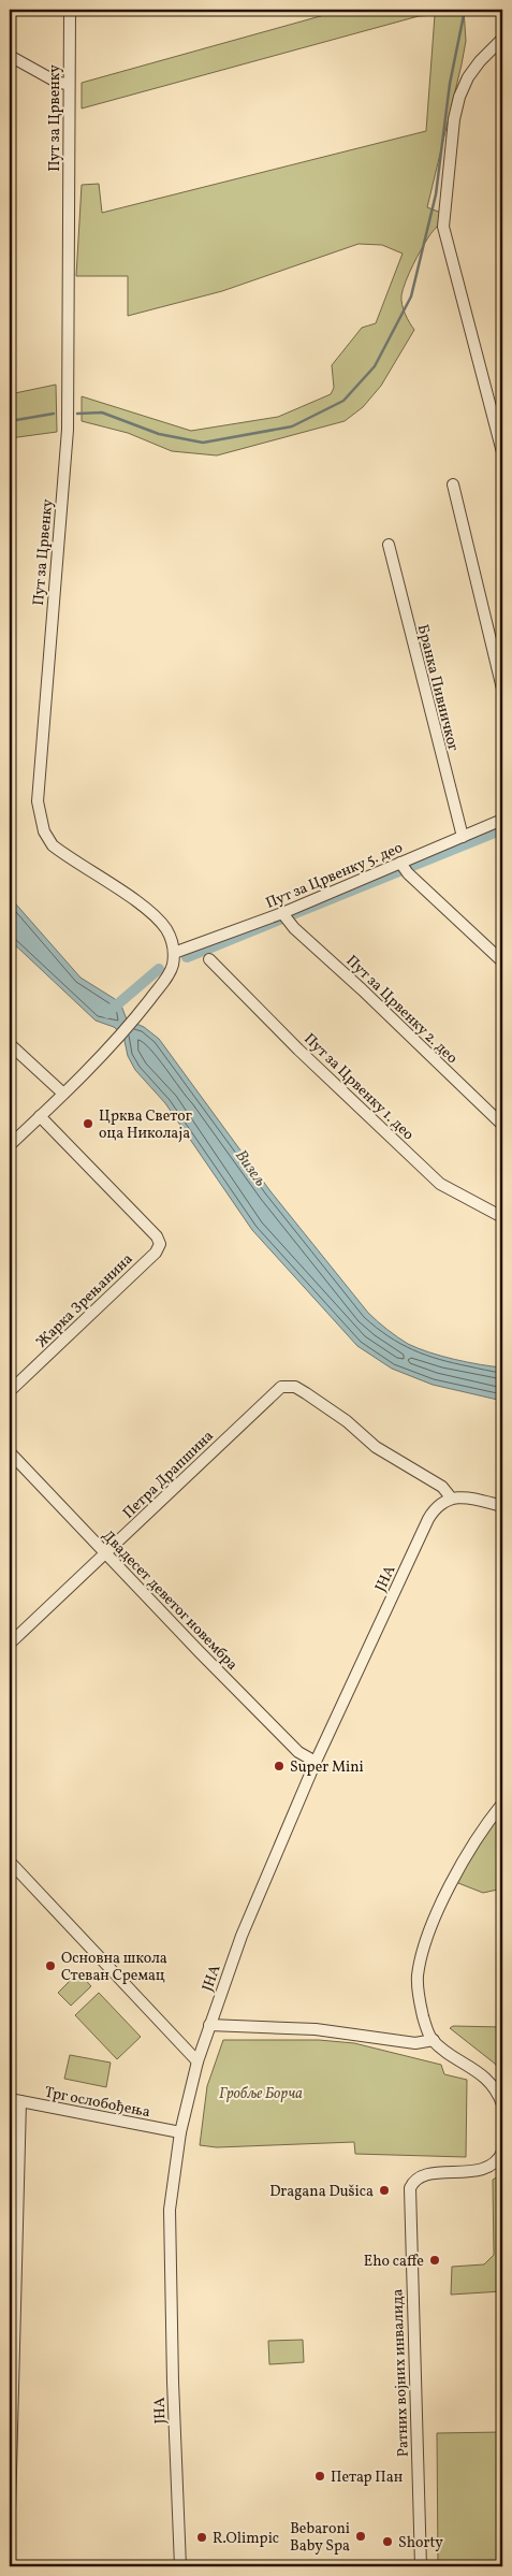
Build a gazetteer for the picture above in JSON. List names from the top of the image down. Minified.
{"streets":{"street":["Пут за Црвенку","Бранка Пивничког","Пут за Црвенку 5. део","Пут за Црвенку 2. део","Пут за Црвенку 1. део","Жарка Зрењанина","Петра Драпшина","ЈНА","Двадесет деветог новембра","Трг ослобођења","Ратних војних инвалида"]},"crossings":[["Пут за Црвенку","Пут за Црвенку 5. део"],["Бранка Пивничког","Пут за Црвенку 5. део"],["Пут за Црвенку 5. део","Пут за Црвенку 2. део"],["Петра Драпшина","ЈНА"],["Петра Драпшина","Двадесет деветог новембра"],["ЈНА","Двадесет деветог новембра"],["ЈНА","Трг ослобођења"]],"water":["Визељ"],"parks":["Гробље Борча"],"places":["Црква Светог оца Николаја","Super Mini","Основна школа Стеван Сремац","Dragana Dušica","Eho caffe","Петар Пан","Bebaroni Baby Spa","R.Olimpic","Shorty"]}
